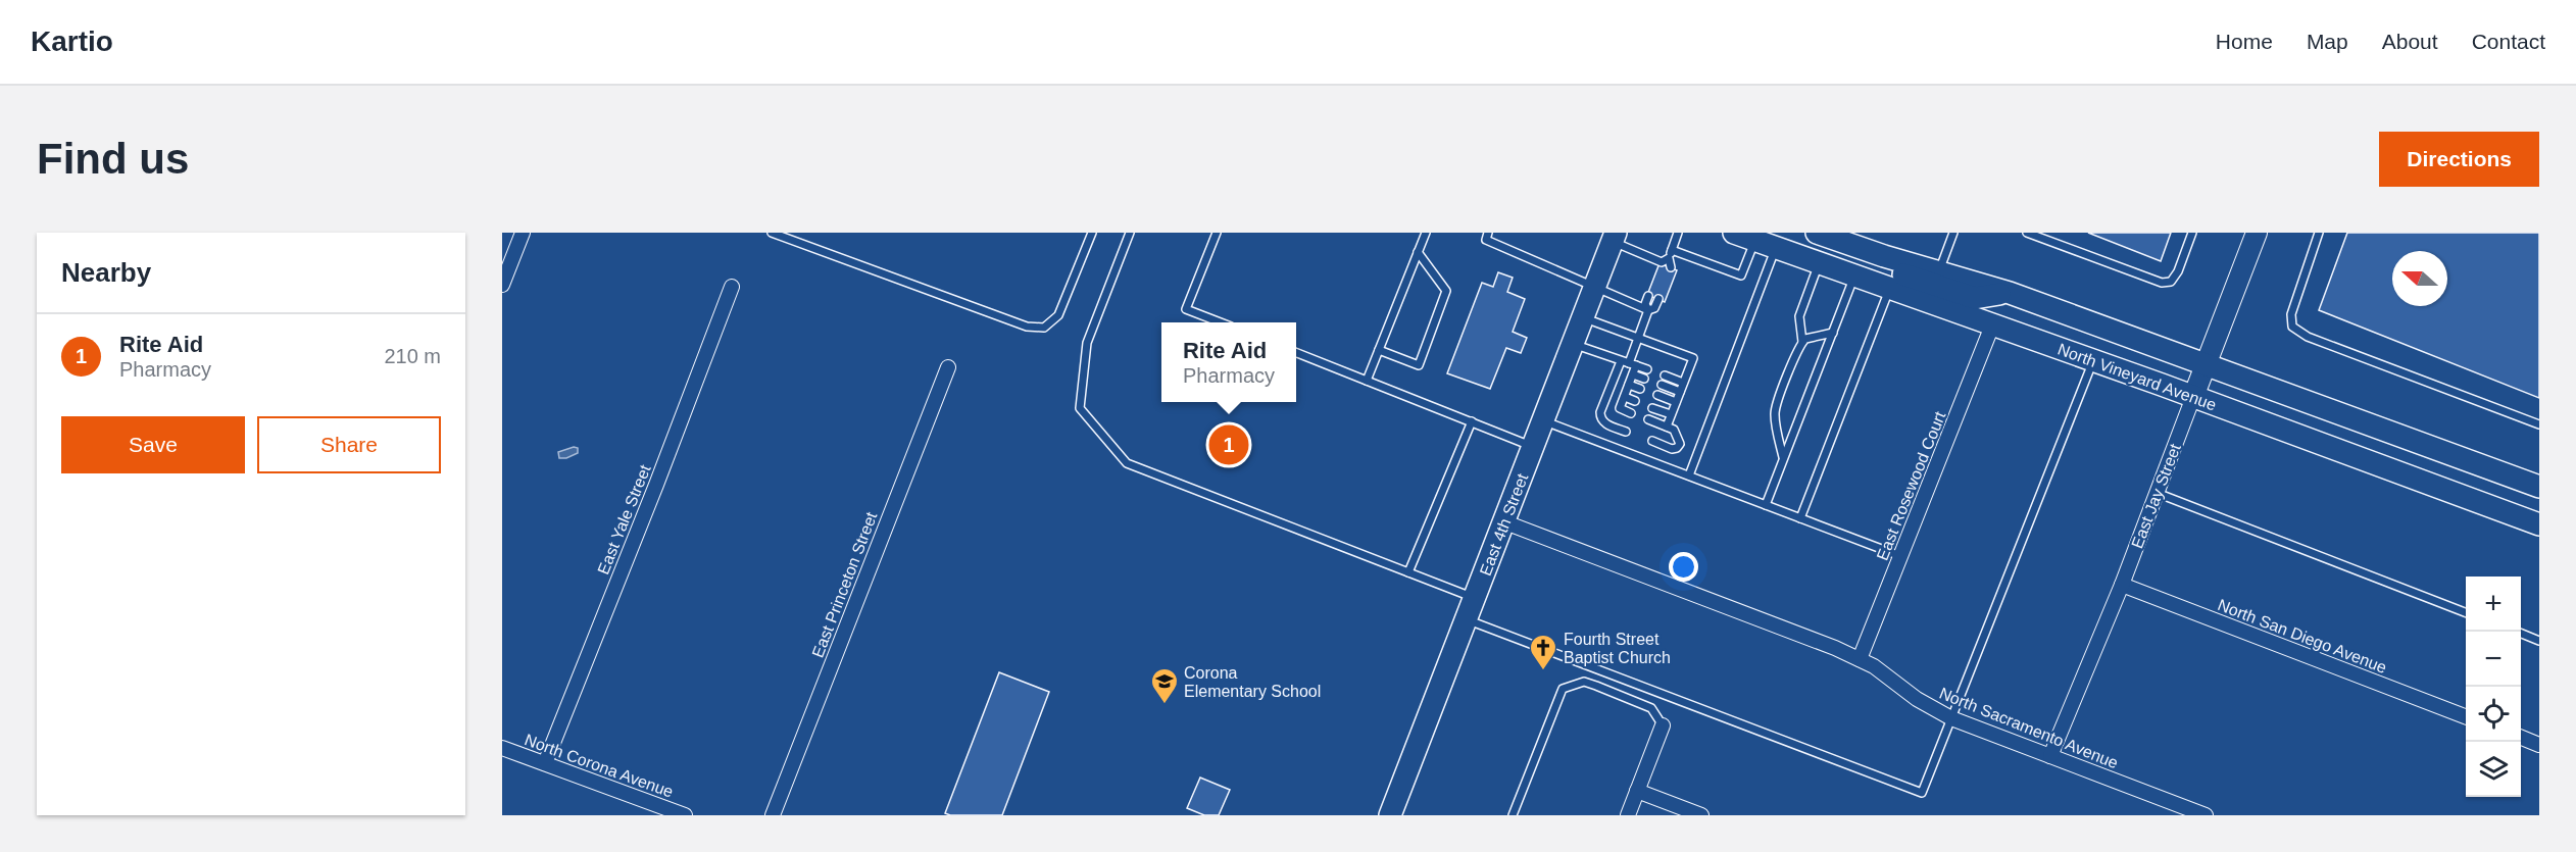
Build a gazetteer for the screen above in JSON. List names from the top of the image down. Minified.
{"streets":{"main road":["North Vineyard Avenue","East 4th Street"],"street":["East Rosewood Court","East Jay Street","East Yale Street","East Princeton Street","North San Diego Avenue","North Sacramento Avenue","North Corona Avenue"]},"crossings":[["North Vineyard Avenue","East Rosewood Court"],["North Vineyard Avenue","East Jay Street"],["East Rosewood Court","North Sacramento Avenue"],["East Jay Street","North San Diego Avenue"],["East Jay Street","North Sacramento Avenue"],["East Yale Street","North Corona Avenue"],["East 4th Street","North Sacramento Avenue"]],"places":{"church":["Fourth Street Baptist Church"],"school or university":["Corona Elementary School"]},"north":"left","page":{"header":"Kartio","nav":["Home","Map","About","Contact"],"buttons":["Directions",["Save","Share"]],"title":"Find us","heading":"Nearby","list":[{"mark":"1","name":"Rite Aid","note":"Pharmacy","value":"210 m"}],"popup":["Rite Aid","Pharmacy"],"pins":"1","map_buttons":["+","−"]}}
